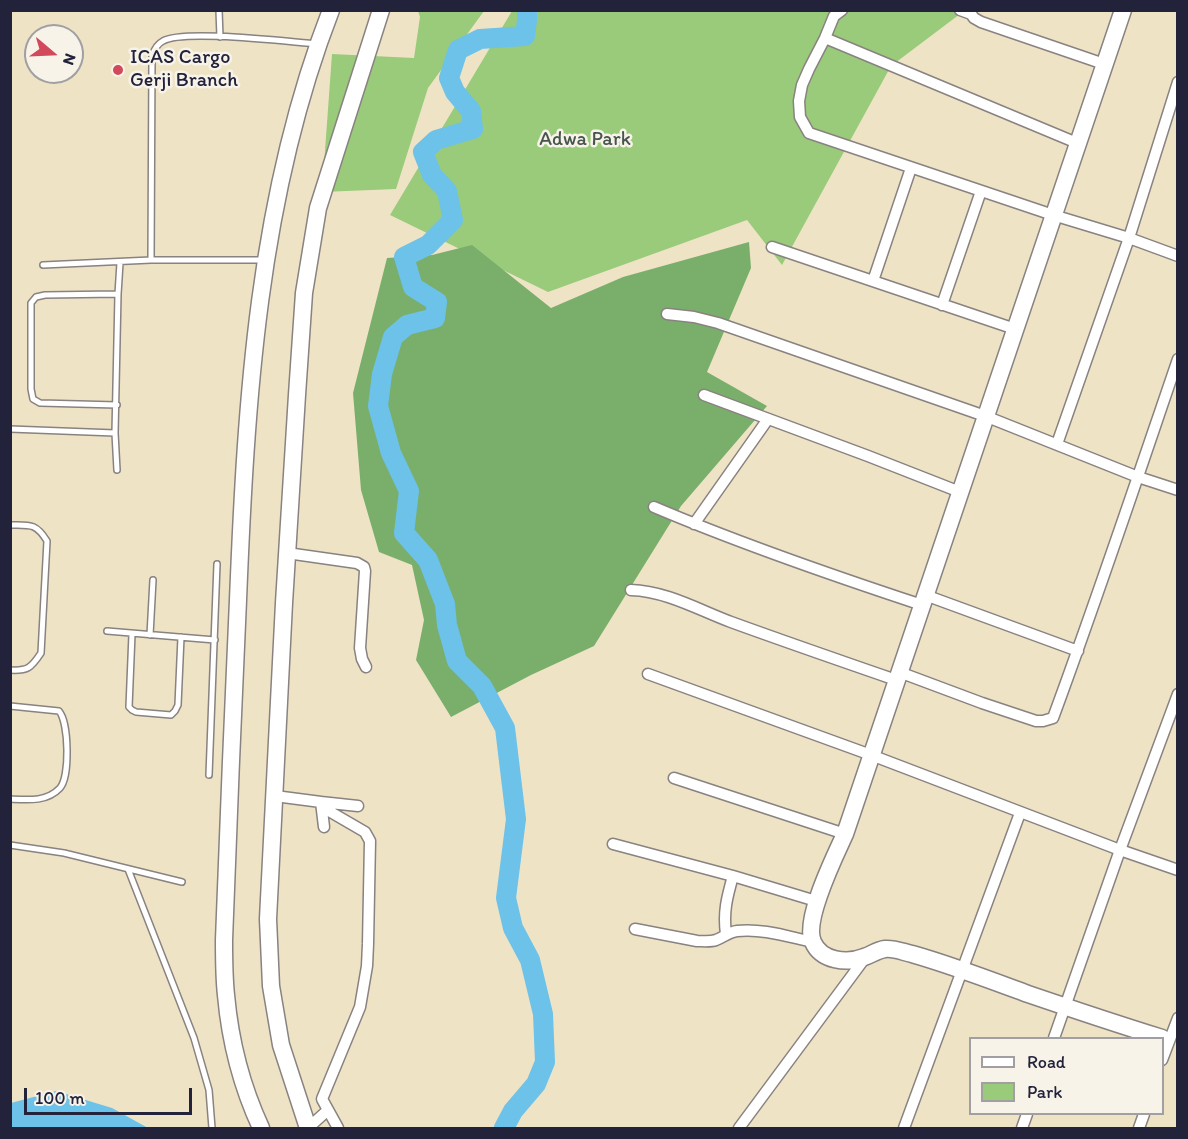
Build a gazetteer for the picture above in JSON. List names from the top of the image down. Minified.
{"parks":["Adwa Park"],"places":["ICAS Cargo Gerji Branch"],"legend":["Road","Park"],"scale_bar":"100 m","north":"right"}
